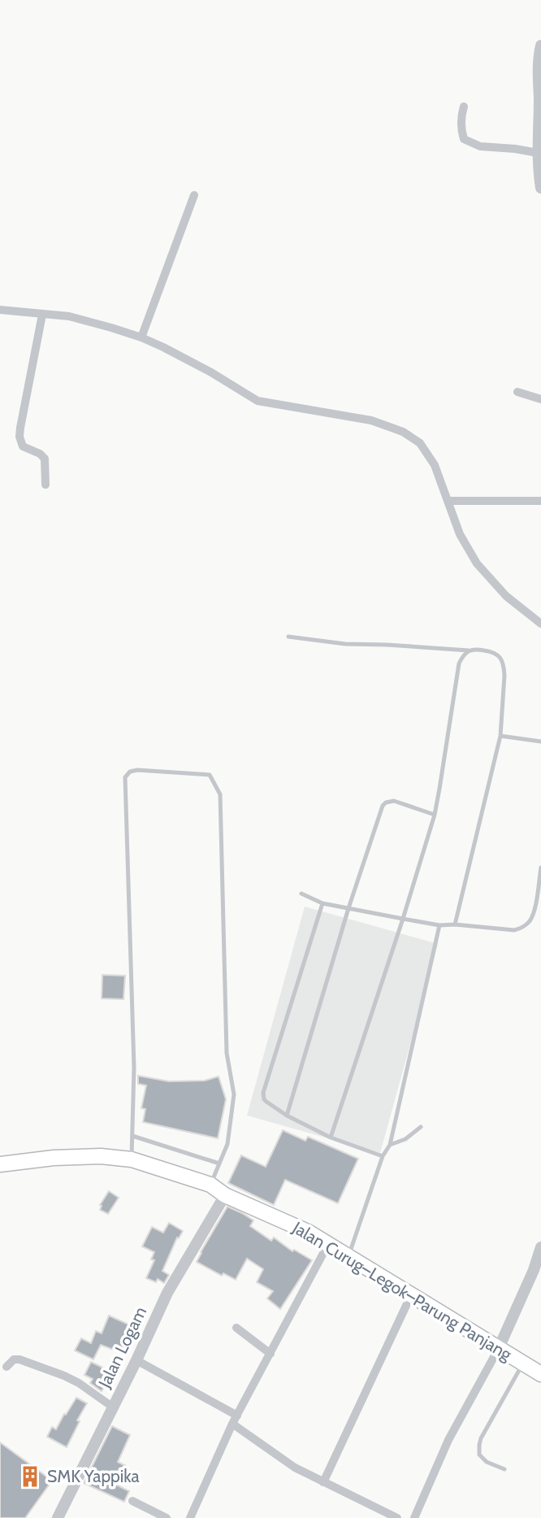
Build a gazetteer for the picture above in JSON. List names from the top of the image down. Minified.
{"streets":{"main road":["Jalan Curug–Legok–Parung Panjang"],"street":["Jalan Logam"]},"crossings":[["Jalan Curug–Legok–Parung Panjang","Jalan Logam"]],"places":{"building":["SMK Yappika"]}}
